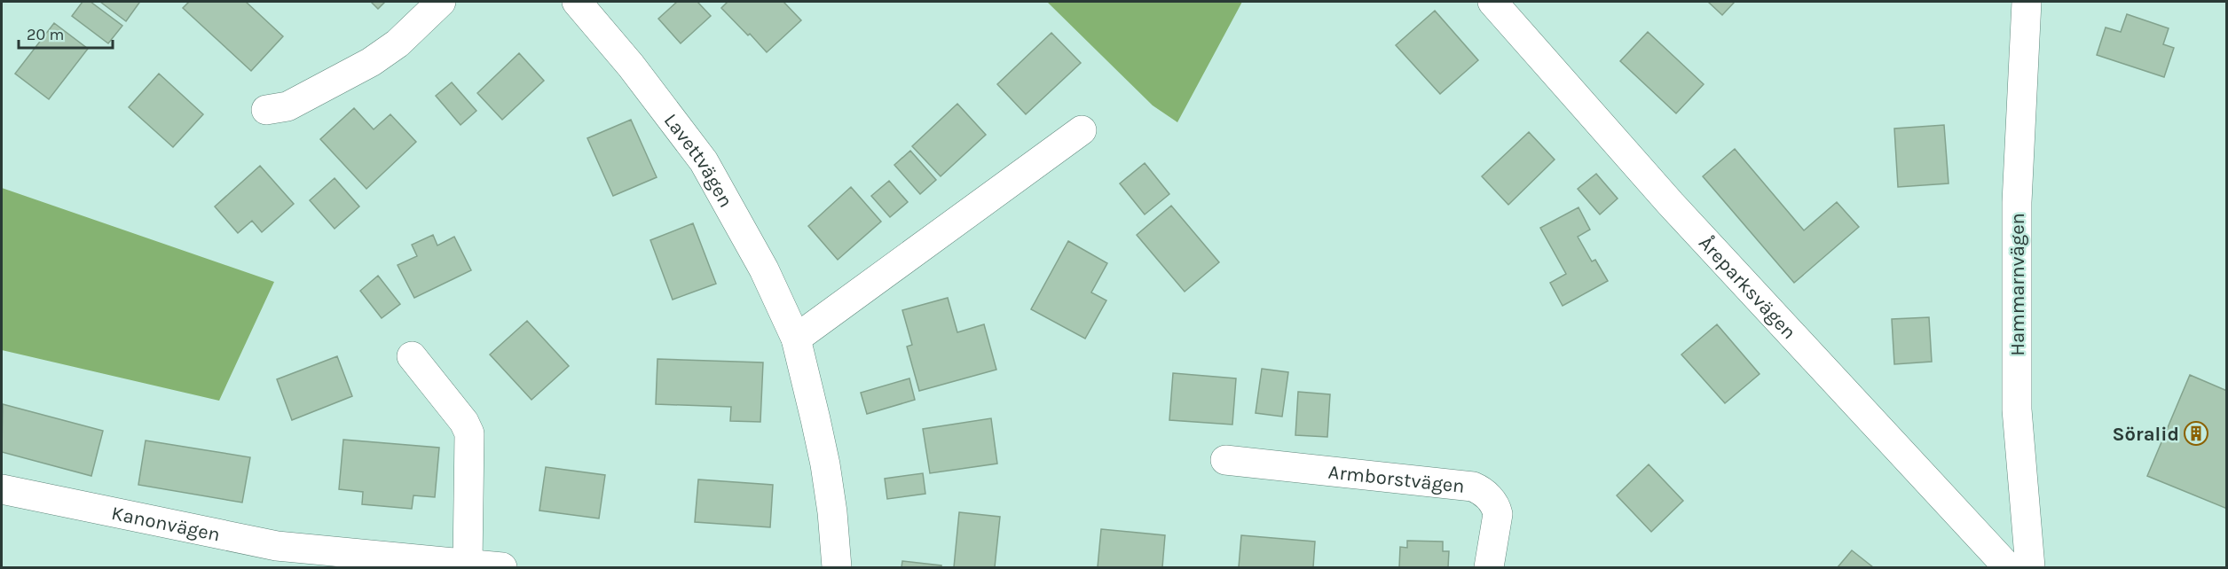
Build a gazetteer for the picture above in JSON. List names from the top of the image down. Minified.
{"streets":{"street":["Lavettvägen","Hammarnvägen","Åreparksvägen","Armborstvägen","Kanonvägen"]},"places":{"building":["Söralid"]},"scale_bar":"20 m"}
